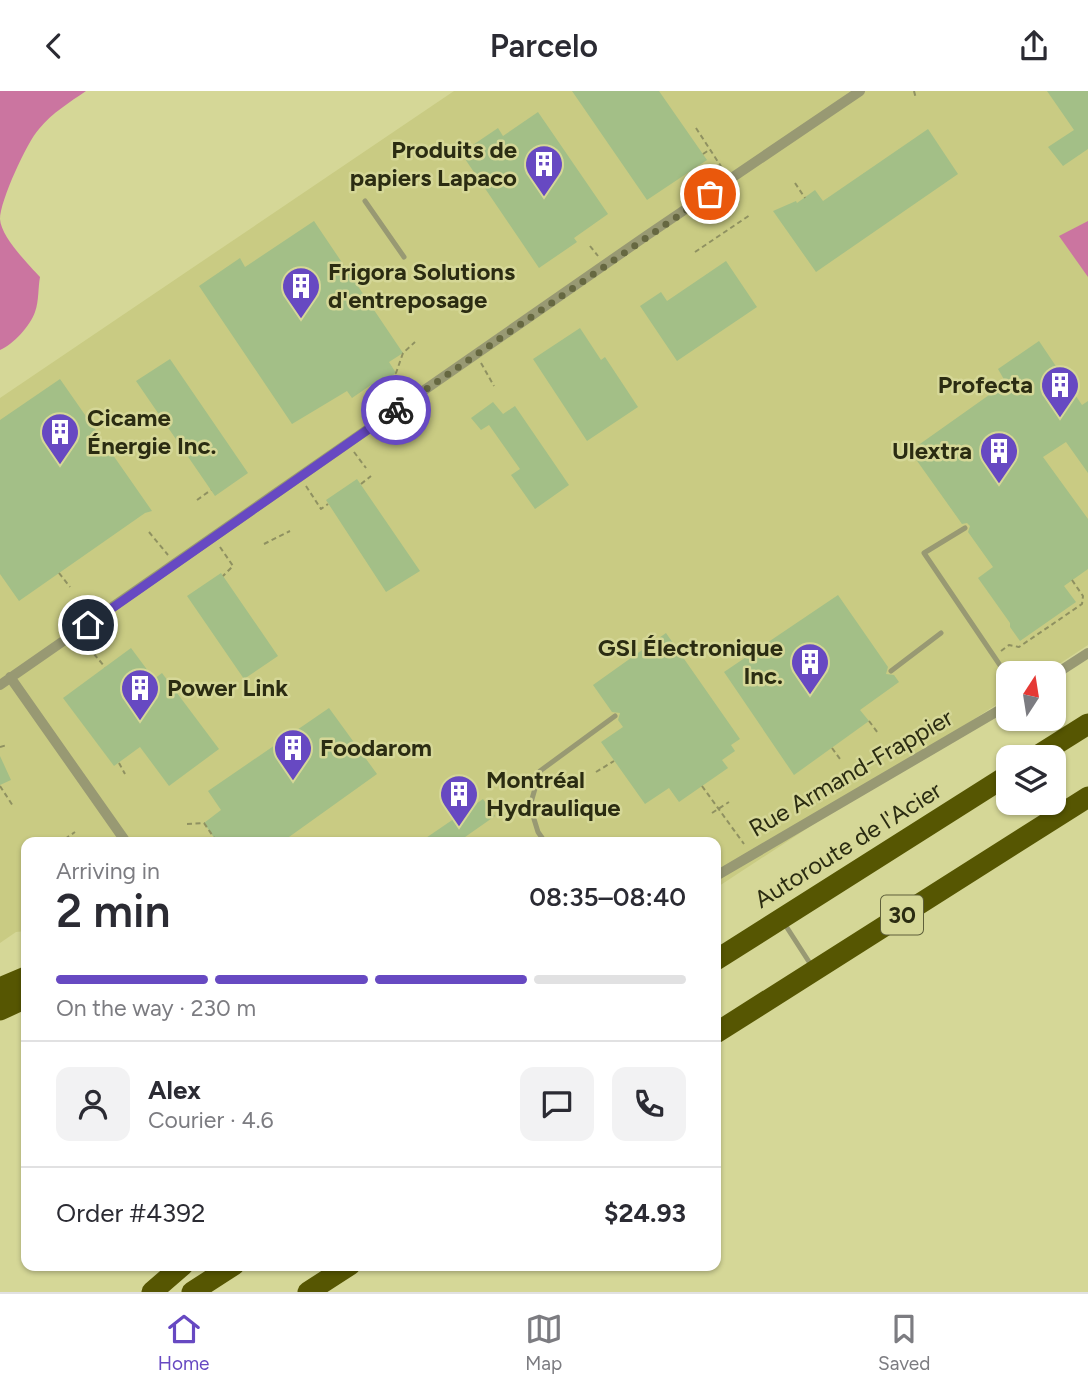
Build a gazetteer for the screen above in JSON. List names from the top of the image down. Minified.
{"streets":{"highway":["Autoroute de l'Acier","30"],"street":["Rue Armand-Frappier"]},"places":{"building":["Produits de papiers Lapaco","Frigora Solutions d'entreposage","Profecta","Cicame Énergie Inc.","Ulextra","GSI Électronique Inc.","Power Link","Foodarom","Montréal Hydraulique"]},"north":"top","page":{"header":"Parcelo","heading":["2 min","Arriving in","08:35–08:40"],"panel":["Alex","Courier · 4.6","Order #4392","$24.93"],"bar":"On the way · 230 m","tabs":["Home","Map","Saved"]}}
